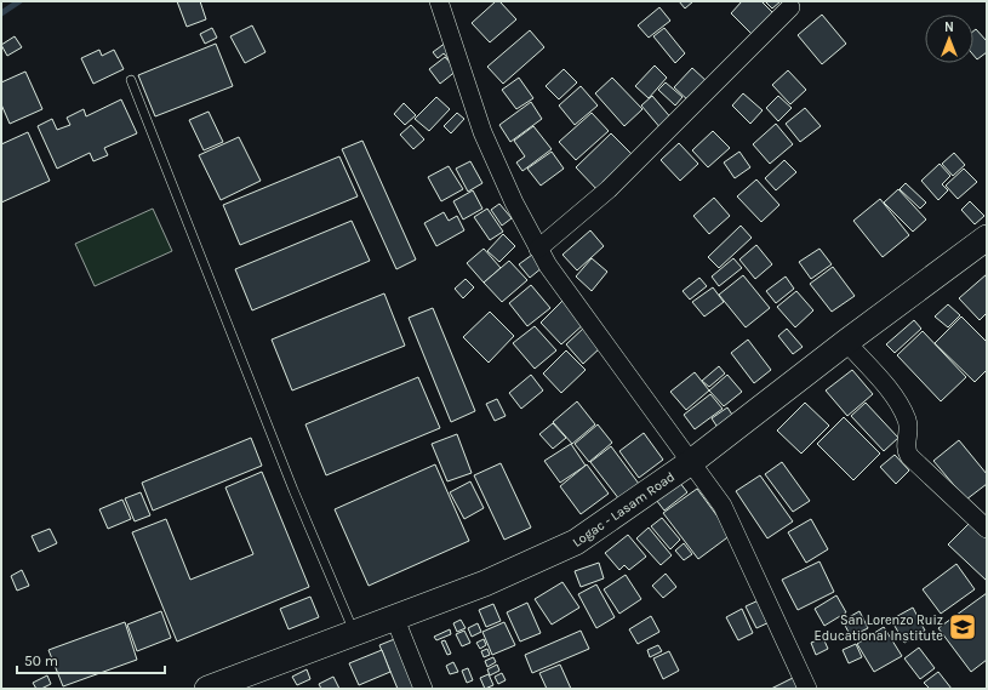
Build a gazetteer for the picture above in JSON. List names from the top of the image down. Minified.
{"streets":{"main road":["Logac - Lasam Road"]},"places":{"school or university":["San Lorenzo Ruiz Educational Institute"]},"scale_bar":"50 m","north":"top"}
